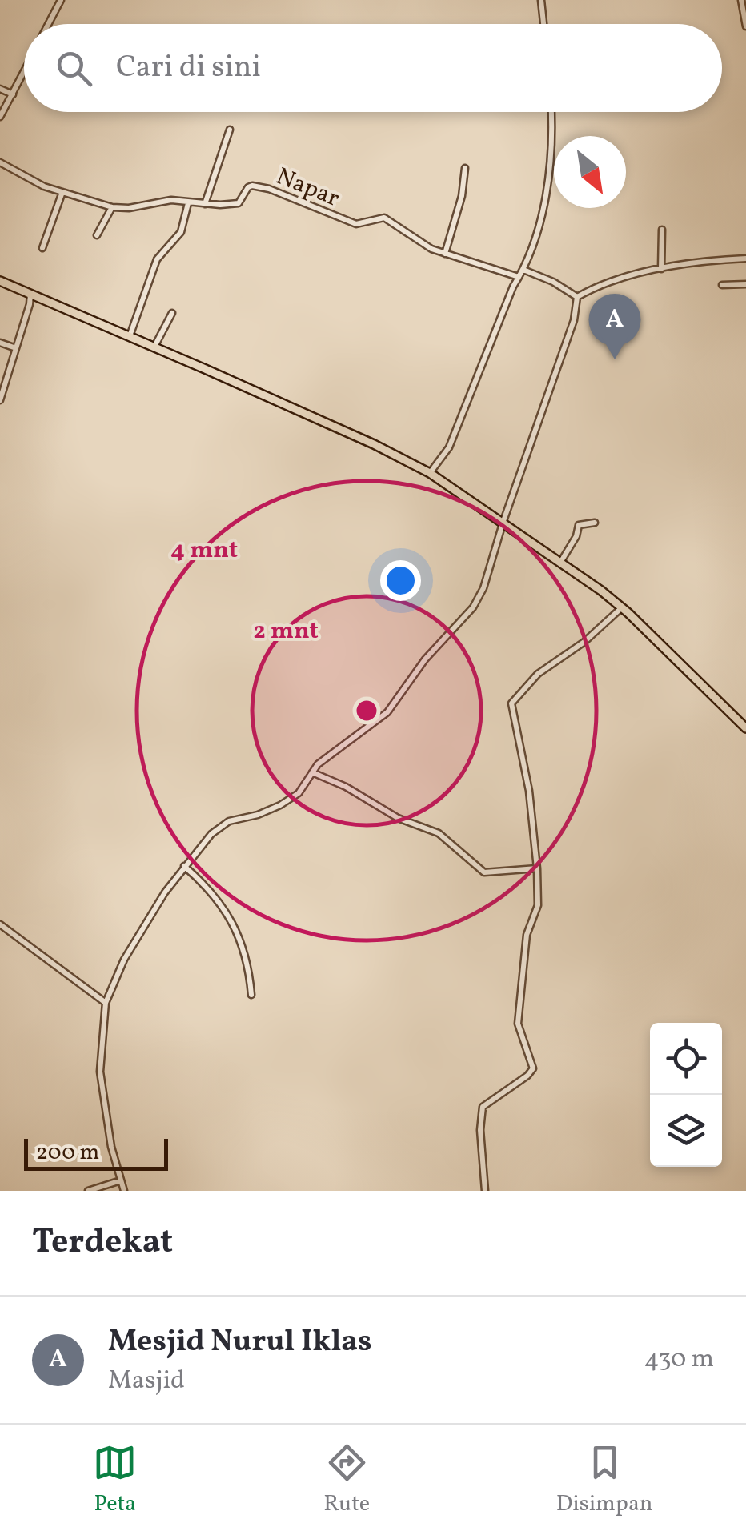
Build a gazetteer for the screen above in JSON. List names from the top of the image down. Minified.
{"streets":{"street":["Napar"]},"scale_bar":"200 m","north":"bottom right","page":{"search":"Cari di sini","pins":"A","scale":"200 m","heading":"Terdekat","list":[{"mark":"A","name":"Mesjid Nurul Iklas","note":"Masjid","value":"430 m"}],"nav":["Peta","Rute","Disimpan"]},"rings":["4 mnt","2 mnt"]}
